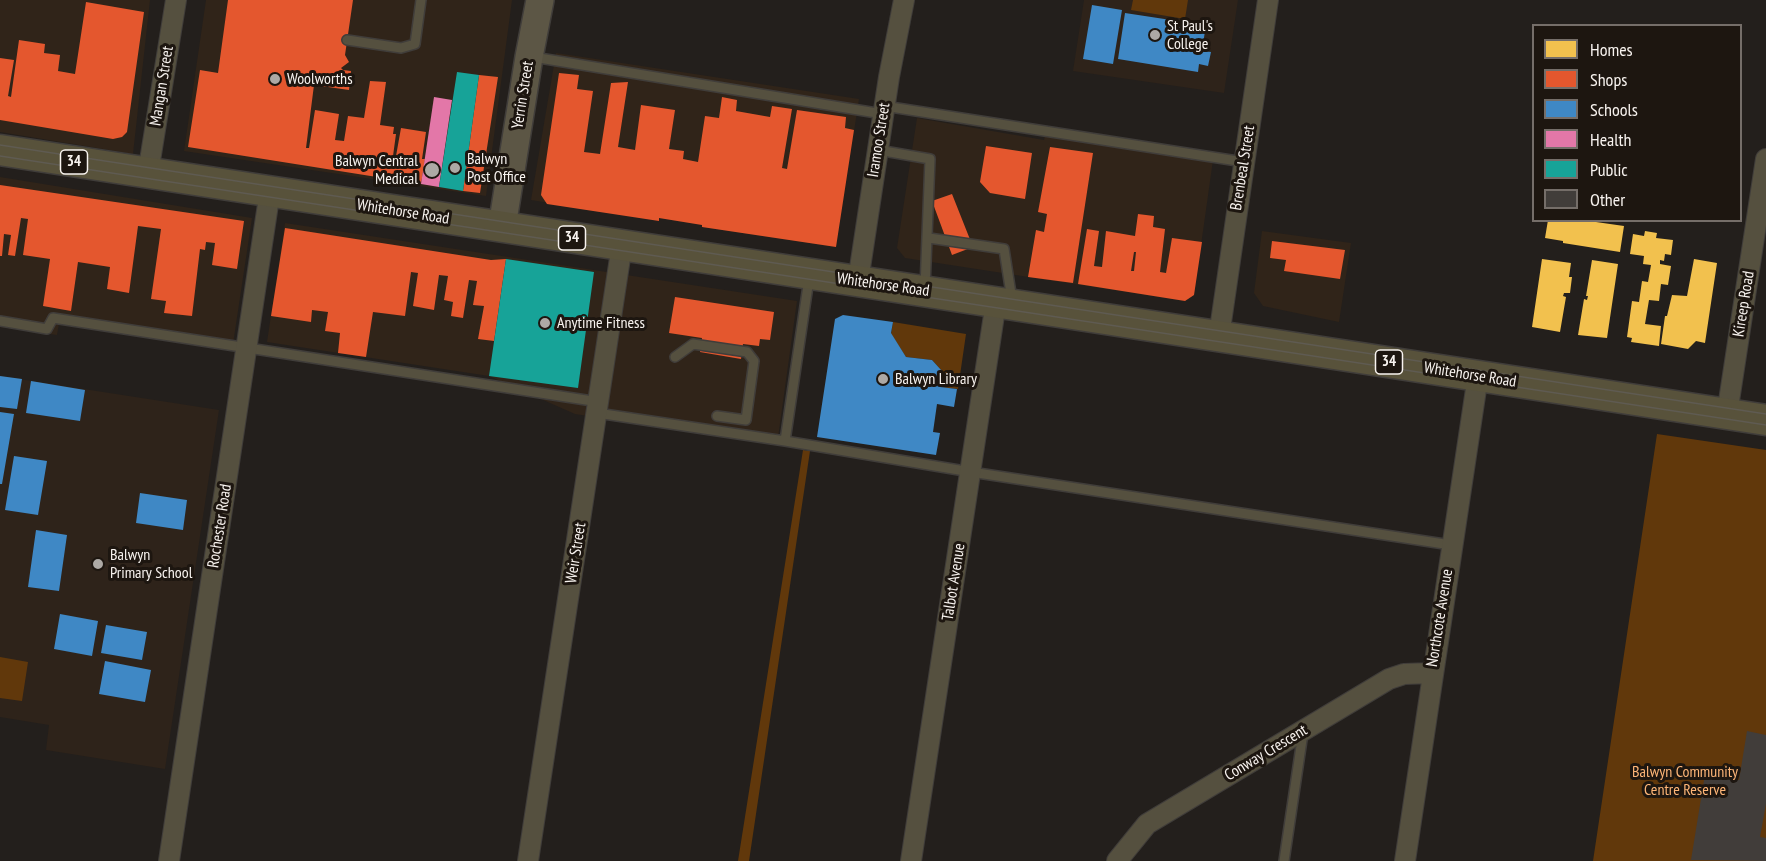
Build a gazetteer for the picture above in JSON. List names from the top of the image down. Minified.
{"streets":{"main road":["34","Whitehorse Road"],"street":["Mangan Street","Yerrin Street","Iramoo Street","Brenbeal Street","Kireep Road","Rochester Road","Weir Street","Talbot Avenue","Northcote Avenue","Conway Crescent"]},"crossings":[["Mangan Street","Whitehorse Road"],["Yerrin Street","Whitehorse Road"],["Iramoo Street","Whitehorse Road"],["Brenbeal Street","Whitehorse Road"],["Whitehorse Road","Kireep Road"],["Whitehorse Road","Rochester Road"],["Whitehorse Road","Weir Street"],["Whitehorse Road","Talbot Avenue"],["Whitehorse Road","Northcote Avenue"],["Northcote Avenue","Conway Crescent"]],"parks":["Balwyn Community Centre Reserve"],"places":["St Paul's College","Woolworths","Balwyn Post Office","Balwyn Central Medical","Anytime Fitness","Balwyn Library","Balwyn Primary School"],"legend":["Homes","Shops","Schools","Health","Public","Other"]}
